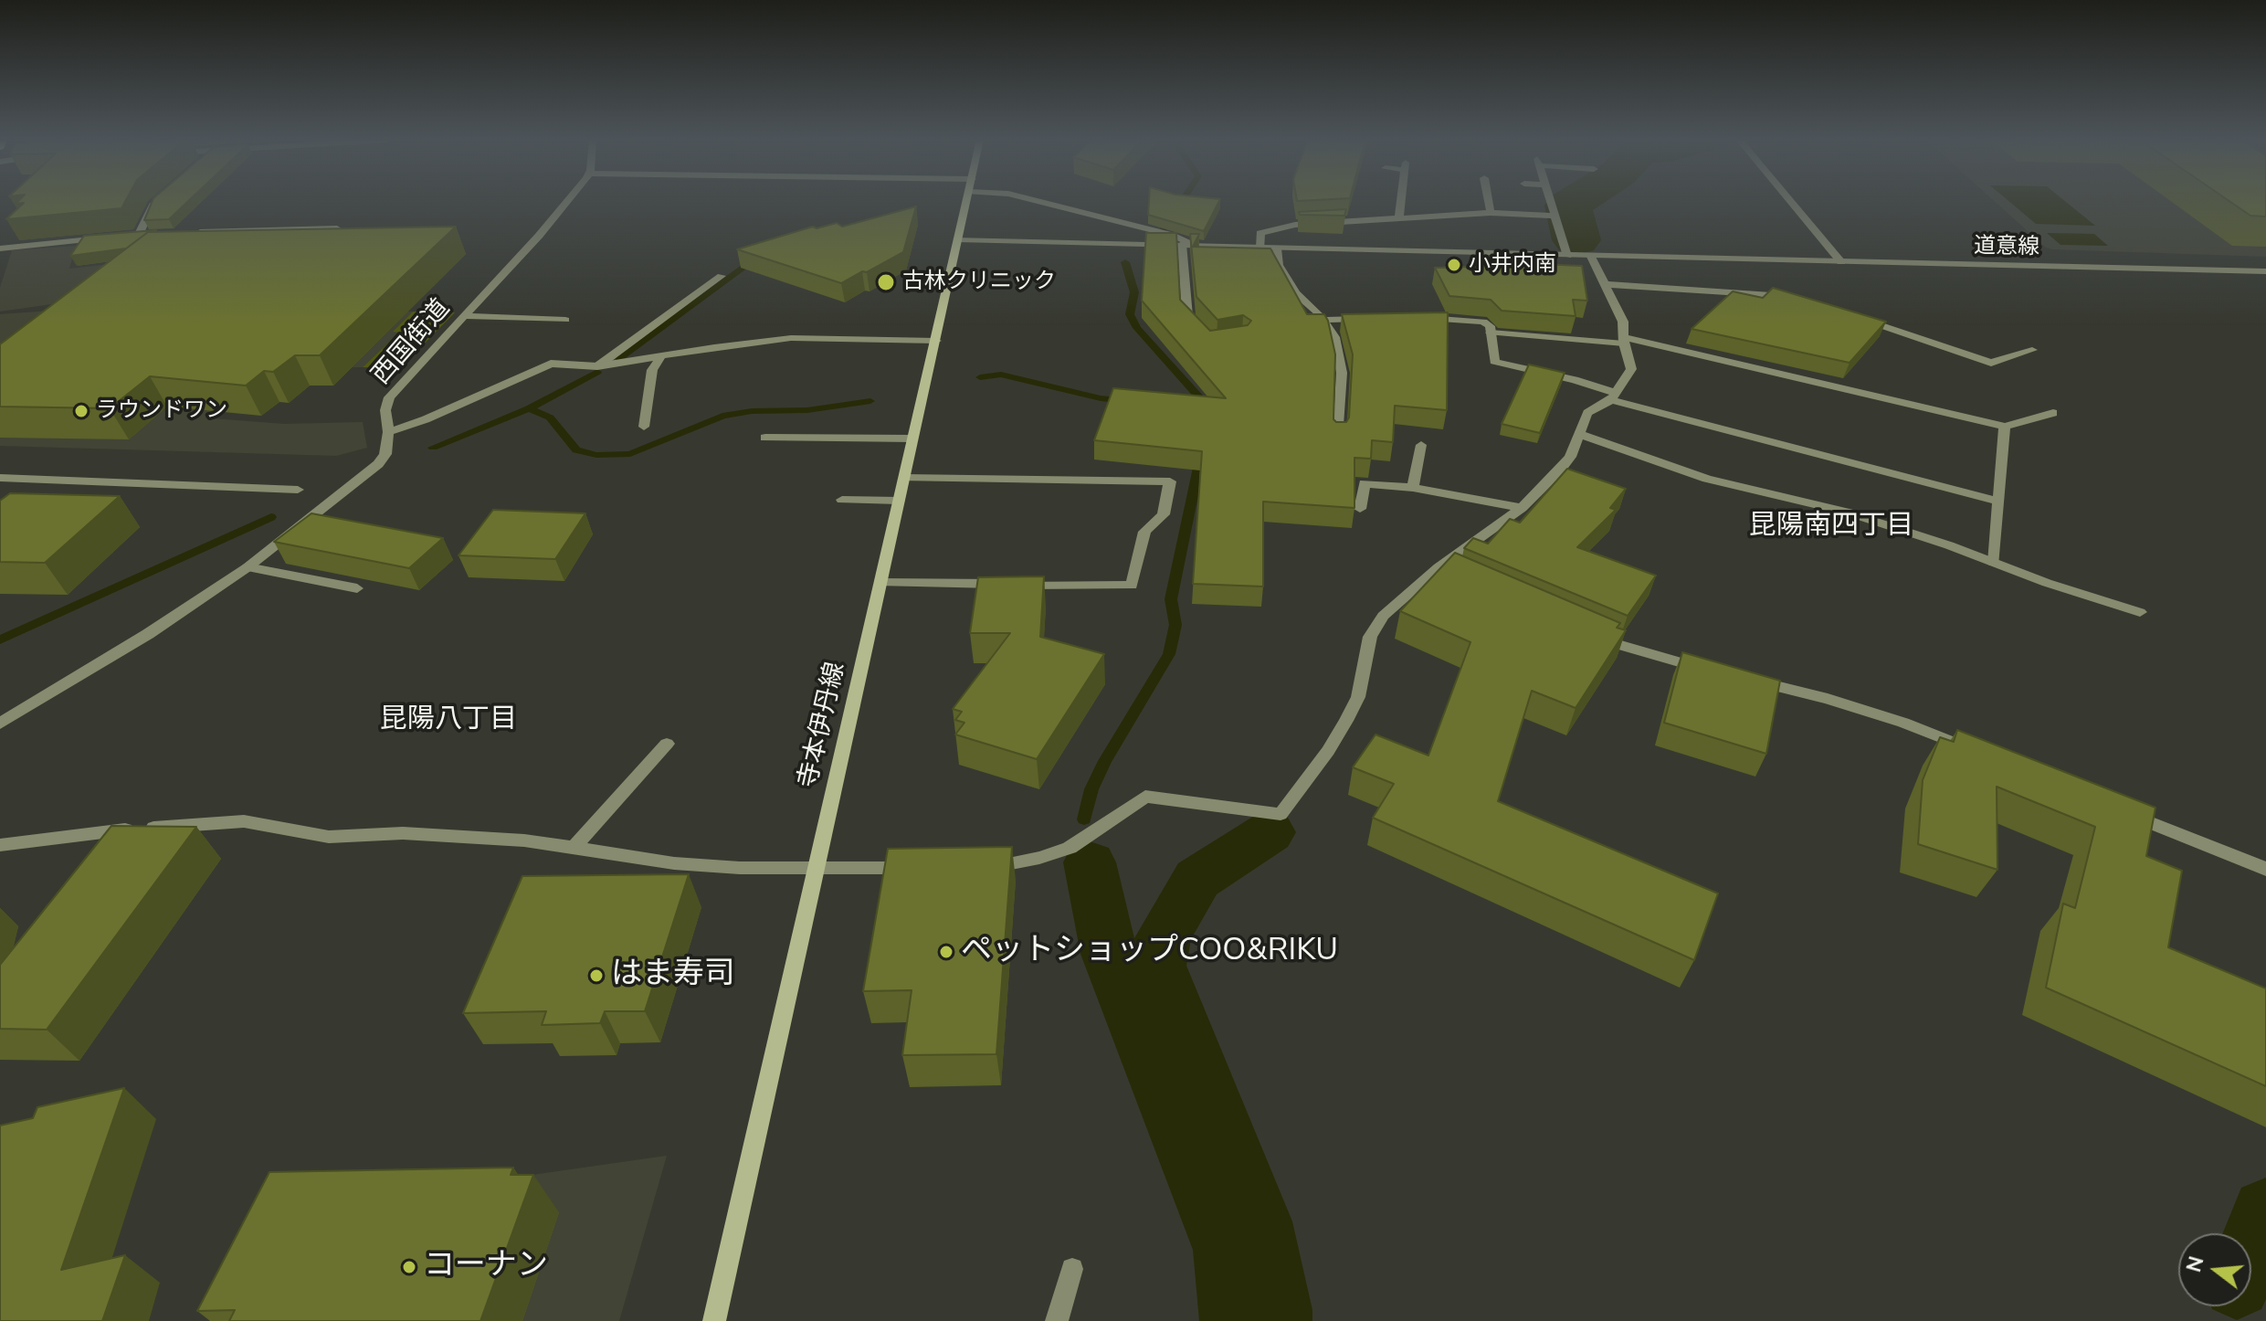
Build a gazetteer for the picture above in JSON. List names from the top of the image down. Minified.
{"streets":{"main road":["寺本伊丹線"],"street":["道意線","西国街道"]},"crossings":[["道意線","寺本伊丹線"]],"districts":["昆陽南四丁目","昆陽八丁目"],"places":["小井内南","古林クリニック","ラウンドワン","ペットショップCOO&RIKU","はま寿司","コーナン"],"north":"left"}
